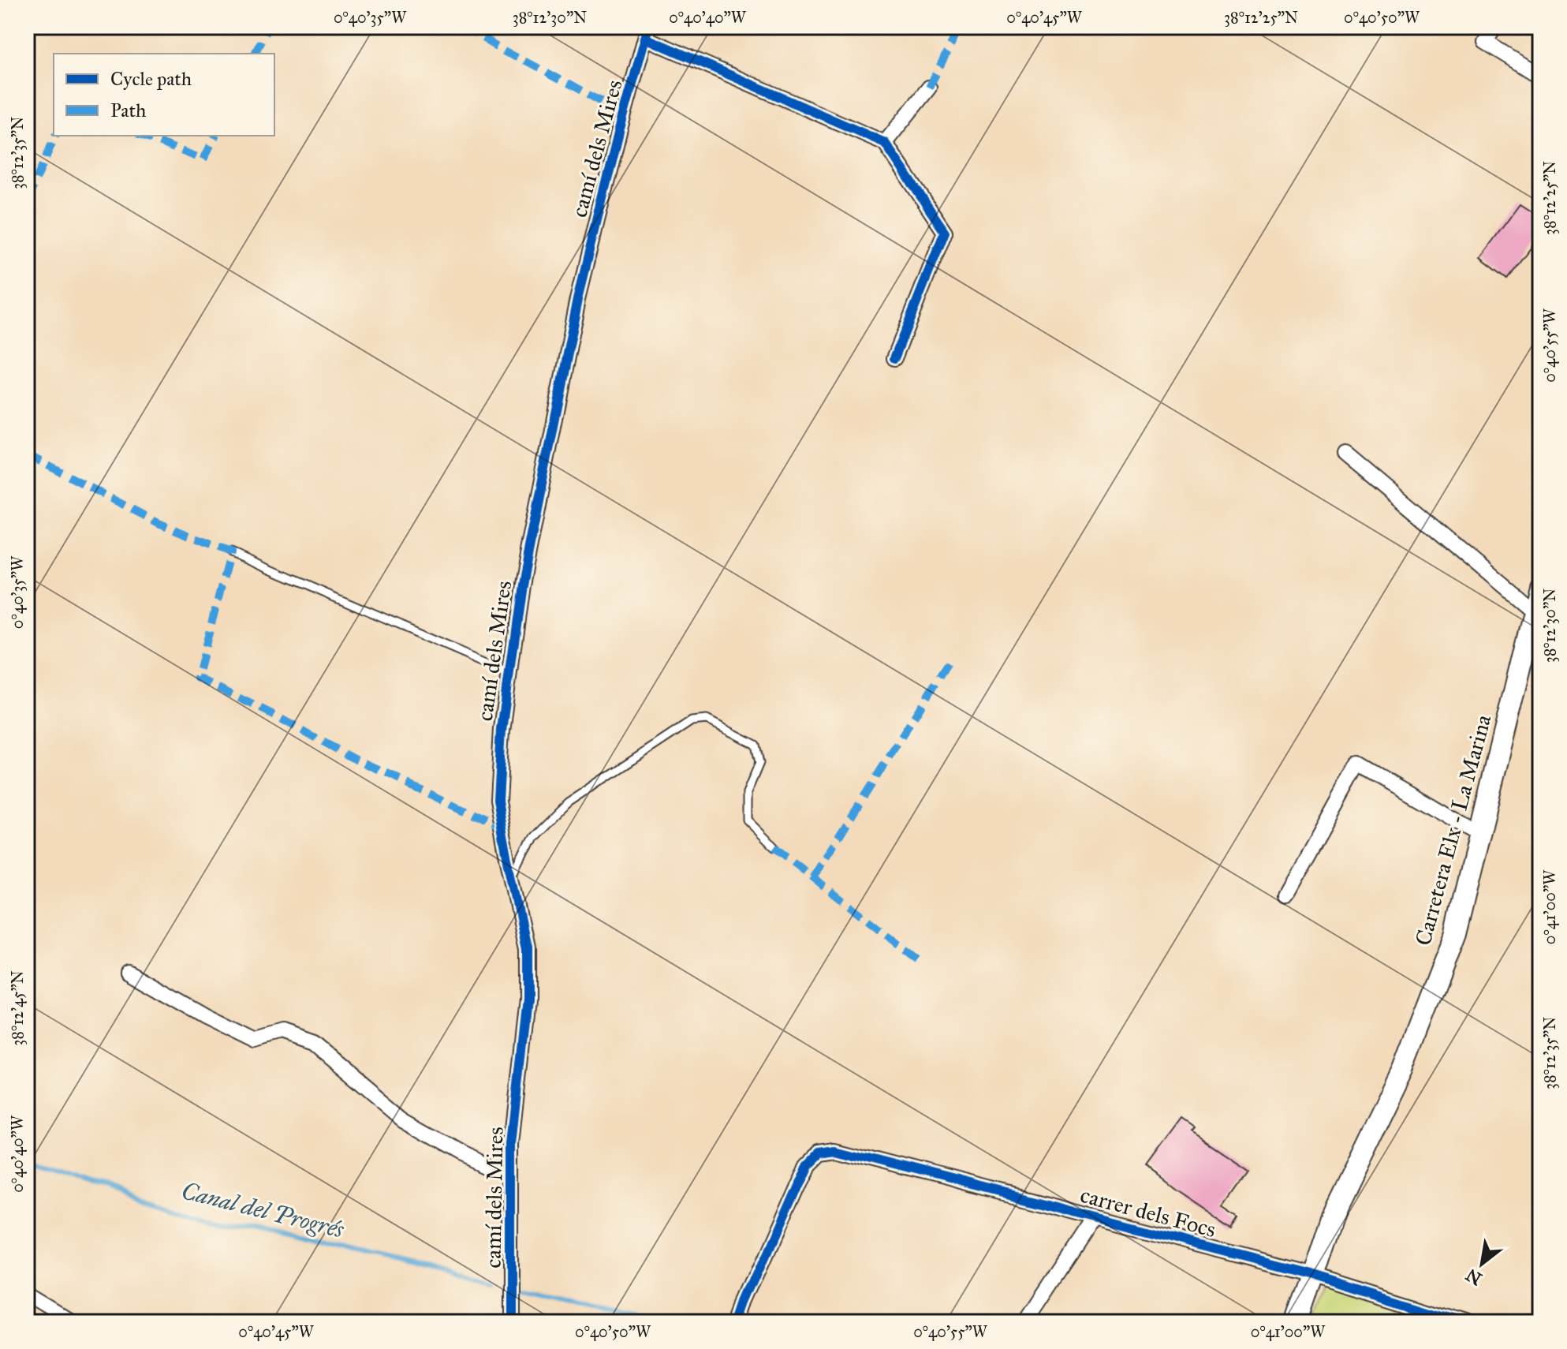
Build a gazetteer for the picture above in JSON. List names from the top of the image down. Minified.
{"streets":{"main road":["Carretera Elx - La Marina"],"street":["camí dels Mires","carrer dels Focs"]},"crossings":[["Carretera Elx - La Marina","carrer dels Focs"]],"water":["Canal del Progrés"],"legend":["Cycle path","Path"],"north":"bottom left","coordinates":["0°40'35\"W","38°12'30\"N","0°40'40\"W","0°40'45\"W","38°12'25\"N","0°40'50\"W","38°12'35\"N","0°40'55\"W","0°41'00\"W","38°12'45\"N"]}
